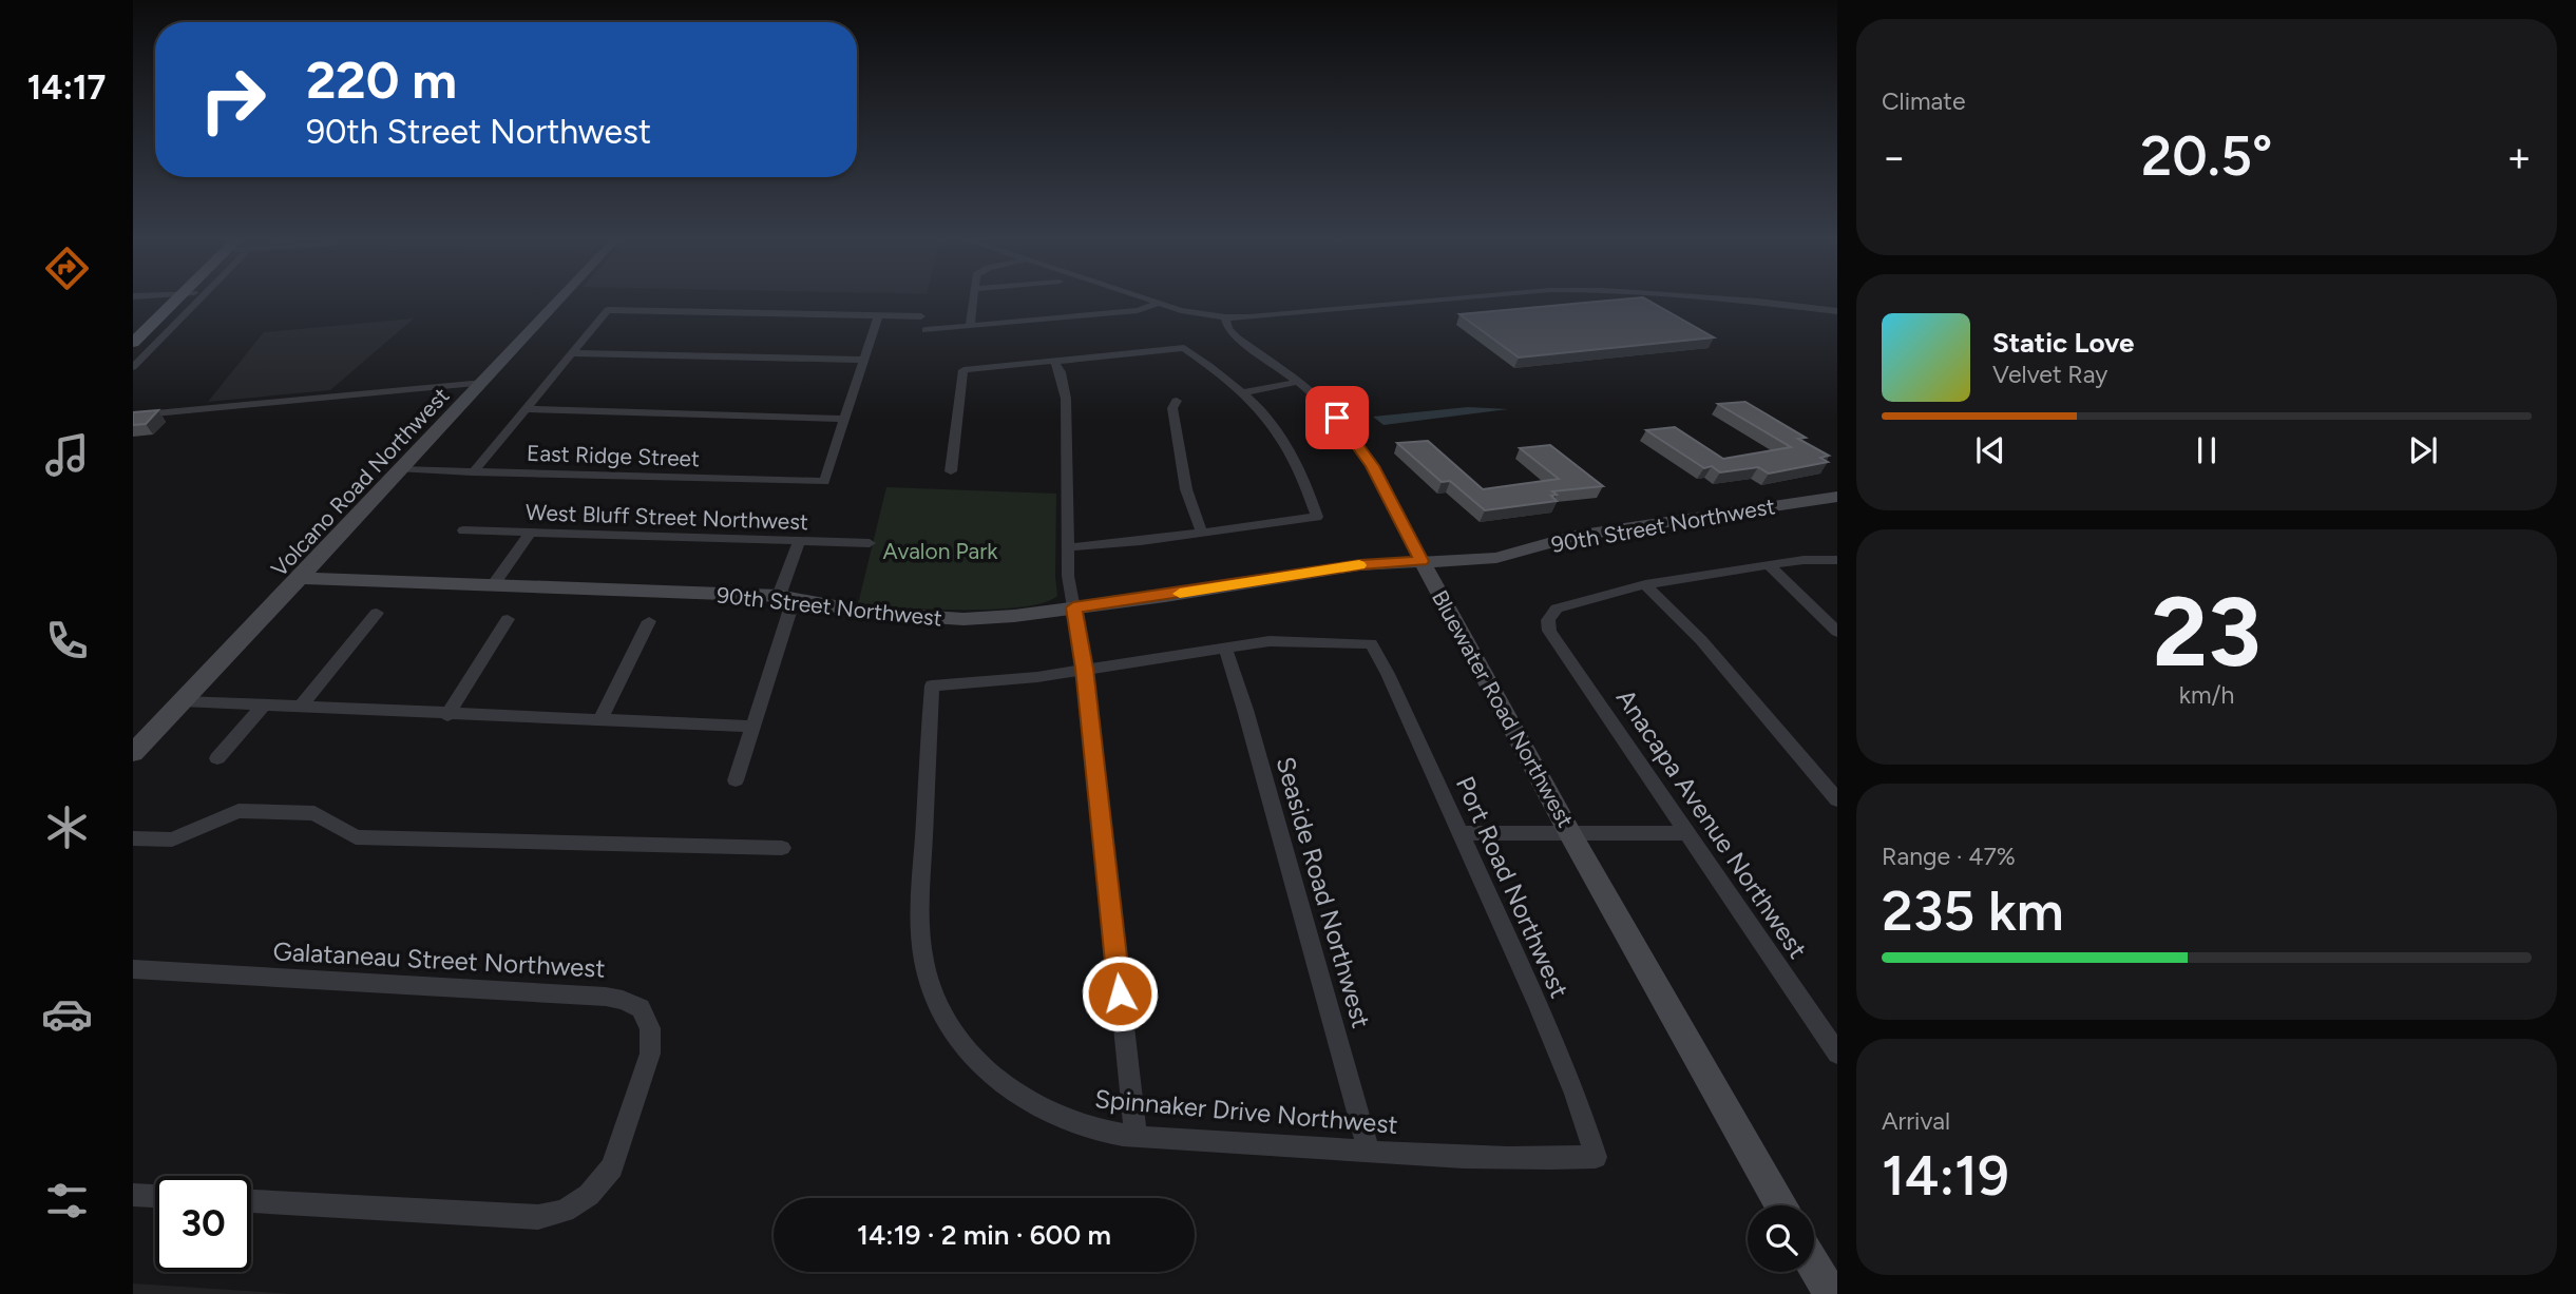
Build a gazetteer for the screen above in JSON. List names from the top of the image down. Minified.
{"streets":{"street":["East Ridge Street","Volcano Road Northwest","West Bluff Street Northwest","90th Street Northwest","Bluewater Road Northwest","Anacapa Avenue Northwest","Port Road Northwest","Seaside Road Northwest","Galataneau Street Northwest","Spinnaker Drive Northwest"]},"crossings":[["East Ridge Street","Volcano Road Northwest"],["Volcano Road Northwest","90th Street Northwest"],["90th Street Northwest","Bluewater Road Northwest"],["Port Road Northwest","Seaside Road Northwest"],["Port Road Northwest","Spinnaker Drive Northwest"],["Seaside Road Northwest","Spinnaker Drive Northwest"]],"parks":["Avalon Park"],"page":{"tabs":"14:17","tile":["Climate",["23","km/h"],["Range · 47%","235 km"],["Arrival","14:19"]],"turn":["220 m","90th Street Northwest"],"heat":["−","20.5°","+"],"song":["Static Love","Velvet Ray"],"limit":"30","trip":"14:19 · 2 min · 600 m"}}
